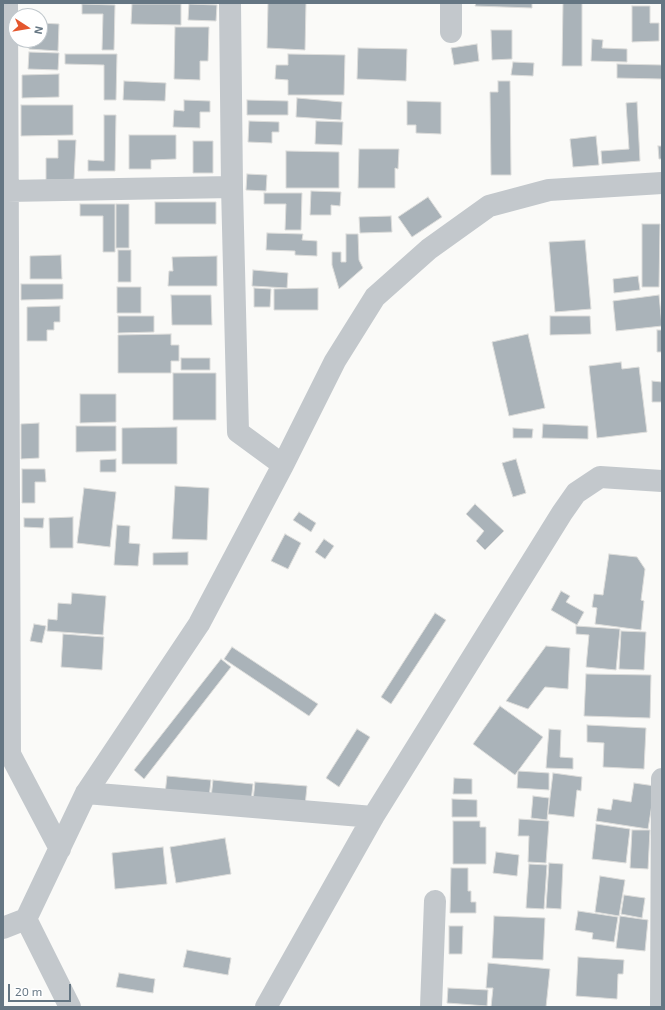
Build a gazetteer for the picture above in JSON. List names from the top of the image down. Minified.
{"scale_bar":"20 m","north":"right"}
